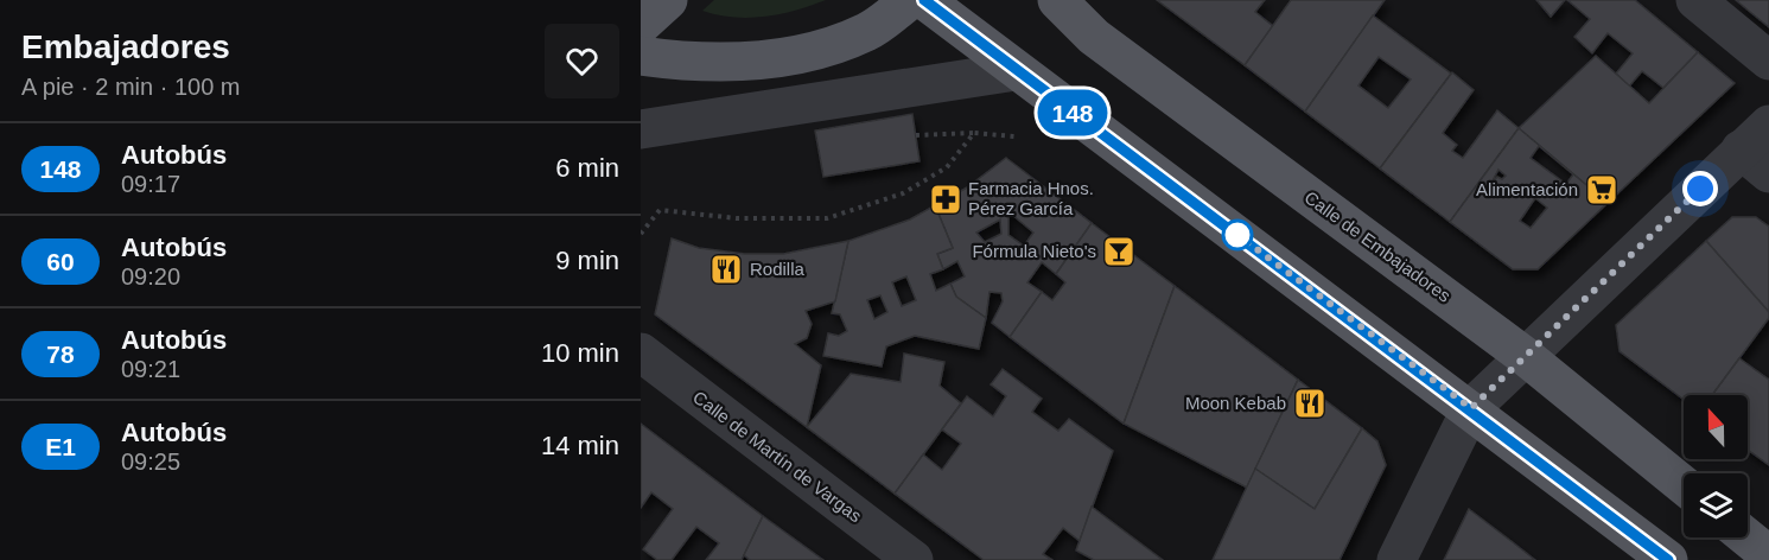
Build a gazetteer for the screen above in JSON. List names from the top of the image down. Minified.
{"streets":{"main road":["Calle de Embajadores"],"street":["Calle de Martín de Vargas"]},"places":{"supermarket":["Alimentación"],"pharmacy":["Farmacia Hnos. Pérez García"],"bar":["Fórmula Nieto's"],"restaurant":["Rodilla","Moon Kebab"]},"lines":["bus line 148"],"north":"top","page":{"heading":["Embajadores","A pie · 2 min · 100 m"],"on_map":"148","list":[{"mark":"148","name":"Autobús","note":"09:17","value":"6 min"},{"mark":"60","name":"Autobús","note":"09:20","value":"9 min"},{"mark":"78","name":"Autobús","note":"09:21","value":"10 min"},{"mark":"E1","name":"Autobús","note":"09:25","value":"14 min"}]}}
